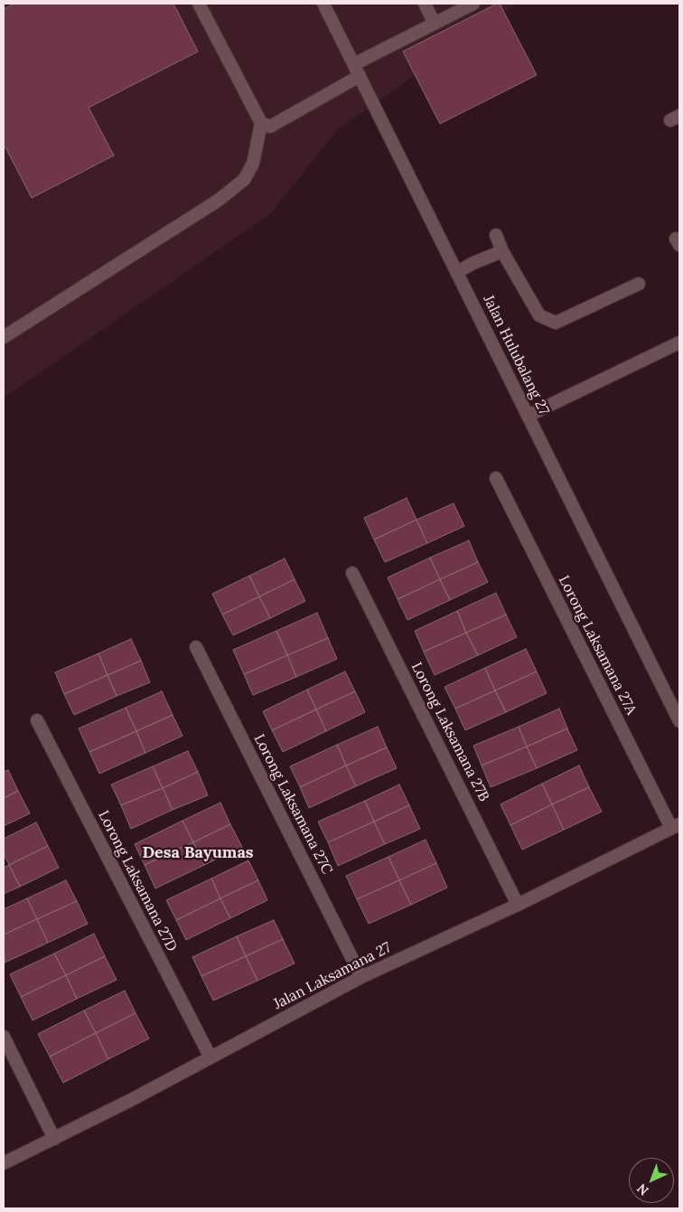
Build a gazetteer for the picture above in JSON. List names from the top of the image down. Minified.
{"streets":{"street":["Jalan Hulubalang 27","Lorong Laksamana 27A","Lorong Laksamana 27B","Lorong Laksamana 27C","Lorong Laksamana 27D","Jalan Laksamana 27"]},"crossings":[["Lorong Laksamana 27A","Jalan Laksamana 27"],["Lorong Laksamana 27B","Jalan Laksamana 27"],["Lorong Laksamana 27C","Jalan Laksamana 27"],["Lorong Laksamana 27D","Jalan Laksamana 27"]],"districts":["Desa Bayumas"],"north":"bottom left"}
